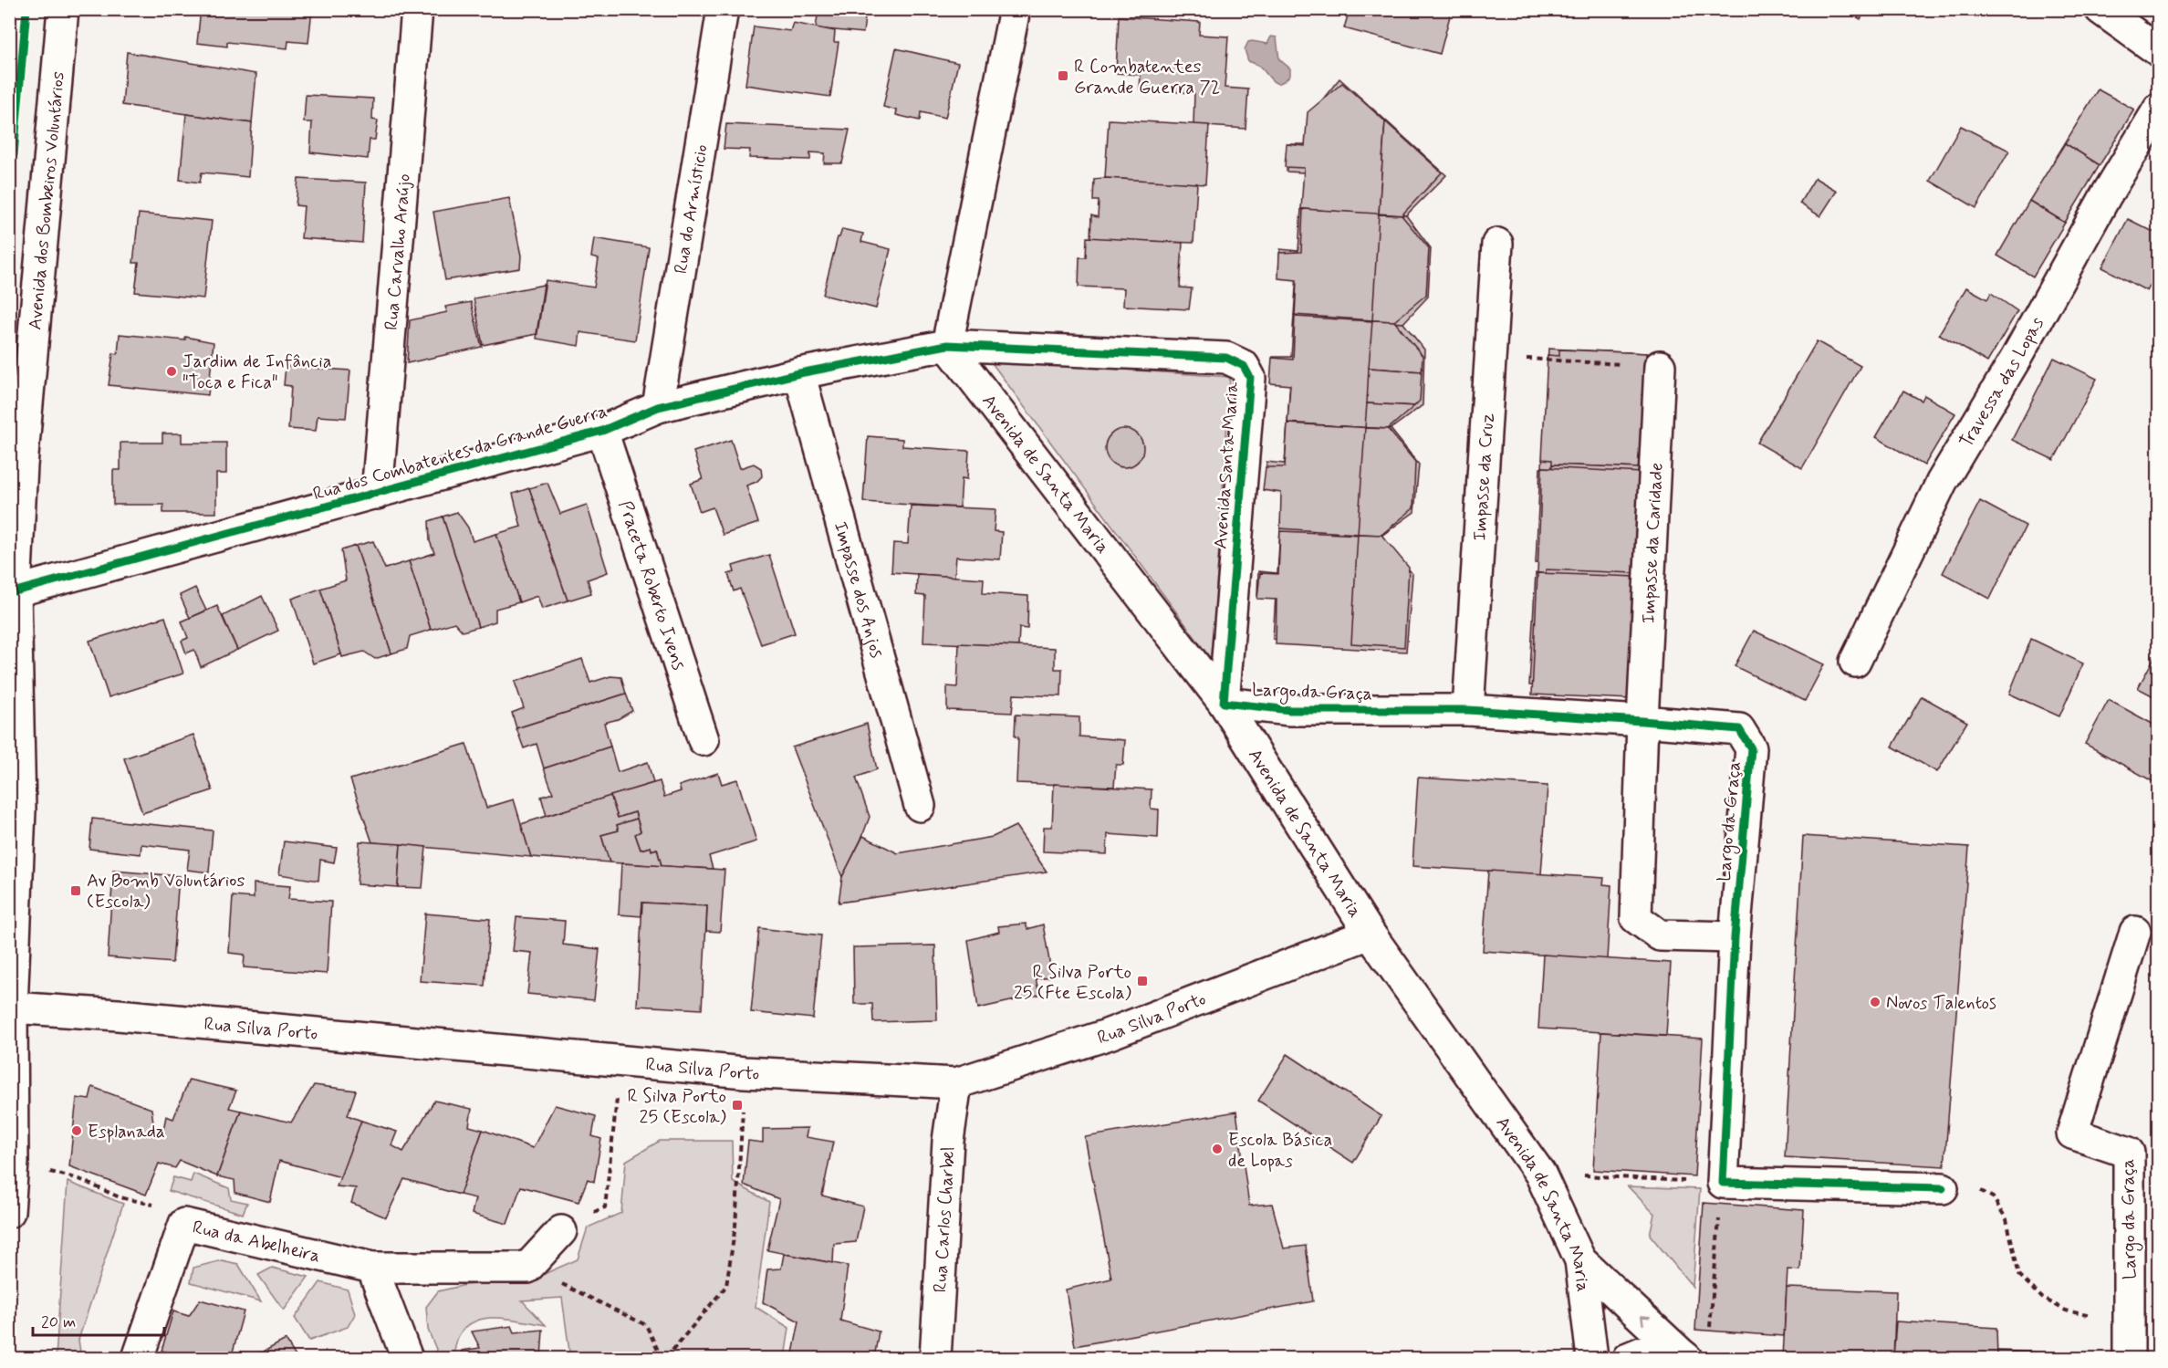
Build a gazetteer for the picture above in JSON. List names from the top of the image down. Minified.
{"streets":{"street":["Avenida dos Bombeiros Voluntários","Rua do Armísticio","Rua Carvalho Araújo","Travessa das Lopas","Rua dos Combatentes da Grande Guerra","Avenida Santa Maria","Avenida de Santa Maria","Impasse da Cruz","Impasse da Caridade","Praceta Roberto Ivens","Impasse dos Anjos","Largo da Graça","Rua Silva Porto","Rua Carlos Charbel","Rua da Abelheira"]},"crossings":[["Avenida dos Bombeiros Voluntários","Rua dos Combatentes da Grande Guerra"],["Avenida dos Bombeiros Voluntários","Rua Silva Porto"],["Rua do Armísticio","Rua dos Combatentes da Grande Guerra"],["Rua Carvalho Araújo","Rua dos Combatentes da Grande Guerra"],["Rua dos Combatentes da Grande Guerra","Avenida Santa Maria"],["Rua dos Combatentes da Grande Guerra","Avenida de Santa Maria"],["Rua dos Combatentes da Grande Guerra","Praceta Roberto Ivens"],["Rua dos Combatentes da Grande Guerra","Impasse dos Anjos"],["Avenida Santa Maria","Avenida de Santa Maria"],["Avenida Santa Maria","Largo da Graça"],["Avenida de Santa Maria","Largo da Graça"],["Avenida de Santa Maria","Rua Silva Porto"],["Impasse da Cruz","Largo da Graça"],["Impasse da Caridade","Largo da Graça"],["Rua Silva Porto","Rua Carlos Charbel"]],"places":{"transit":["R Combatentes Grande Guerra 72","Av Bomb Voluntários (Escola)","R Silva Porto 25 (Fte Escola)","R Silva Porto 25 (Escola)"],"other":["Jardim de Infância \"Toca e Fica\"","Novos Talentos","Esplanada","Escola Básica de Lopas"]},"scale_bar":"20 m"}
